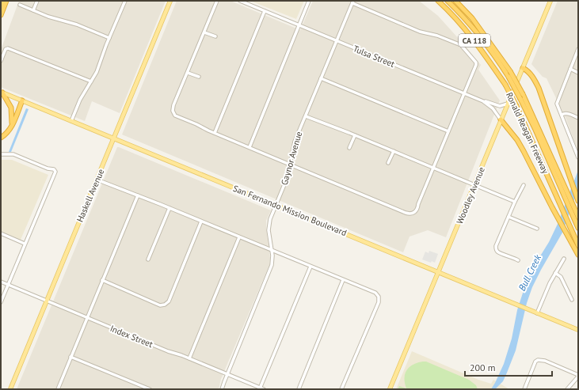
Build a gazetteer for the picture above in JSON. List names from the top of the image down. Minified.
{"streets":{"highway":["CA 118","Ronald Reagan Freeway"],"main road":["Haskell Avenue","Woodley Avenue","San Fernando Mission Boulevard"],"street":["Tulsa Street","Gaynor Avenue","Index Street"]},"crossings":[["Tulsa Street","Gaynor Avenue"],["Tulsa Street","Woodley Avenue"],["Gaynor Avenue","San Fernando Mission Boulevard"],["Gaynor Avenue","Index Street"],["Haskell Avenue","San Fernando Mission Boulevard"],["Haskell Avenue","Index Street"],["Woodley Avenue","San Fernando Mission Boulevard"]],"water":["Bull Creek"],"scale_bar":"200 m"}
